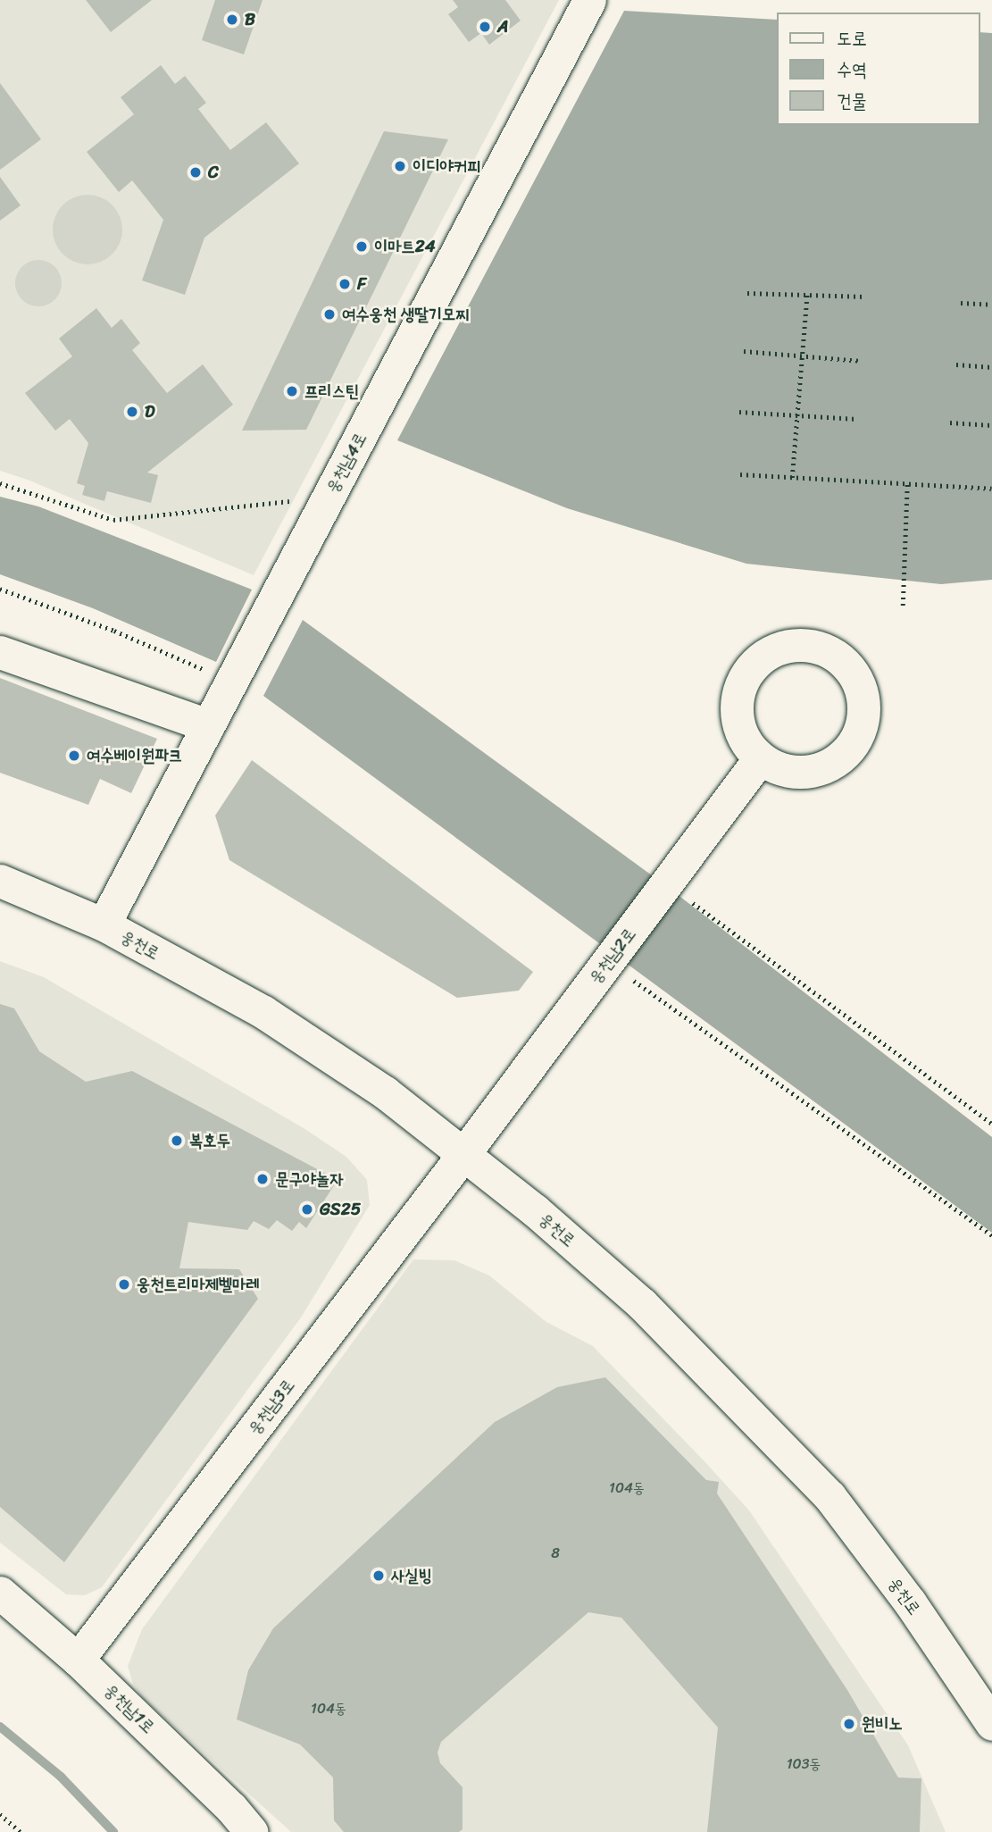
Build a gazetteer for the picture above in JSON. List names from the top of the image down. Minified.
{"streets":{"street":["웅천남4로","웅천로","웅천남2로","웅천남3로","웅천남1로"]},"crossings":[["웅천남4로","웅천로"],["웅천로","웅천남2로"],["웅천로","웅천남3로"],["웅천남2로","웅천남3로"],["웅천남3로","웅천남1로"]],"places":["B","A","이디야커피","C","이마트24","F","여수웅천 생딸기모찌","프리스틴","D","여수베이원파크","복호두","문구야놀자","GS25","웅천트리마제벨마레","사실빙","원비노"],"house_numbers":["104동","8","104동","103동"],"legend":["도로","수역","건물"]}
